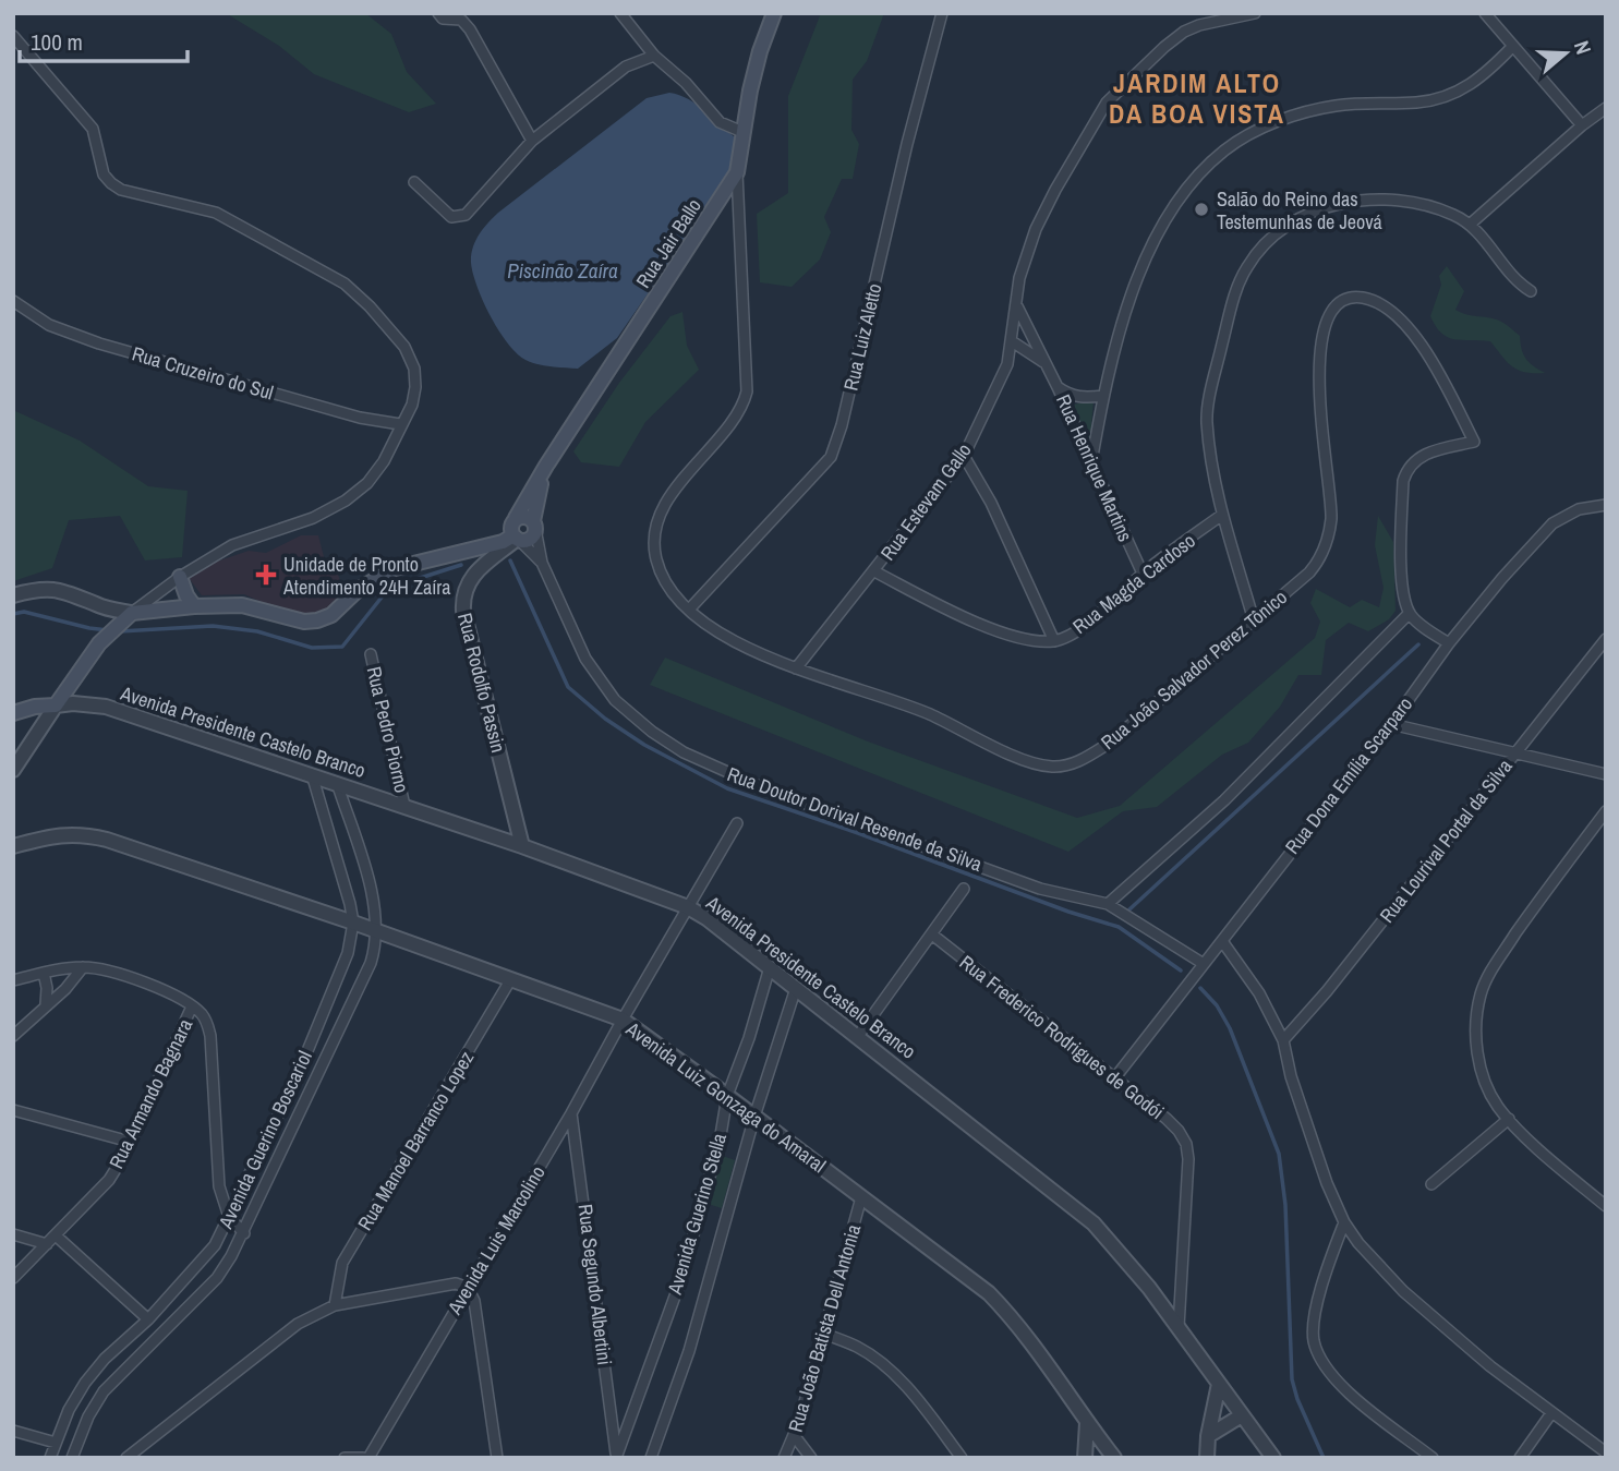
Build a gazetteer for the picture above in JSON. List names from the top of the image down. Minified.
{"streets":{"main road":["Rua Jair Ballo","Avenida Presidente Castelo Branco"],"street":["Rua Luiz Aletto","Rua Cruzeiro do Sul","Rua Henrique Martins","Rua Estevam Gallo","Rua Magda Cardoso","Rua João Salvador Perez Tônico","Rua Rodolfo Passin","Rua Pedro Piorno","Rua Dona Emília Scarparo","Rua Doutor Dorival Resende da Silva","Rua Lourival Portal da Silva","Rua Frederico Rodrigues de Godói","Rua Armando Bagnara","Avenida Luiz Gonzaga do Amaral","Avenida Guerino Boscariol","Rua Manoel Barranco Lopez","Avenida Guerino Stella","Avenida Luis Marcolino","Rua Segundo Albertini","Rua João Batista Dell Antonia"]},"crossings":[["Rua Jair Ballo","Rua João Salvador Perez Tônico"],["Rua Jair Ballo","Rua Rodolfo Passin"],["Rua Jair Ballo","Rua Doutor Dorival Resende da Silva"],["Rua Luiz Aletto","Rua João Salvador Perez Tônico"],["Rua Henrique Martins","Rua Estevam Gallo"],["Rua Henrique Martins","Rua Magda Cardoso"],["Rua Estevam Gallo","Rua Magda Cardoso"],["Rua Estevam Gallo","Rua João Salvador Perez Tônico"],["Rua Rodolfo Passin","Avenida Presidente Castelo Branco"],["Rua Rodolfo Passin","Rua Doutor Dorival Resende da Silva"],["Rua Pedro Piorno","Avenida Presidente Castelo Branco"],["Avenida Presidente Castelo Branco","Rua Frederico Rodrigues de Godói"],["Avenida Presidente Castelo Branco","Avenida Guerino Boscariol"],["Avenida Presidente Castelo Branco","Avenida Guerino Stella"],["Avenida Presidente Castelo Branco","Avenida Luis Marcolino"],["Rua Dona Emília Scarparo","Rua Doutor Dorival Resende da Silva"],["Rua Dona Emília Scarparo","Rua Frederico Rodrigues de Godói"],["Rua Armando Bagnara","Avenida Guerino Boscariol"],["Avenida Luiz Gonzaga do Amaral","Avenida Guerino Boscariol"],["Avenida Luiz Gonzaga do Amaral","Rua Manoel Barranco Lopez"],["Avenida Luiz Gonzaga do Amaral","Avenida Guerino Stella"],["Avenida Luiz Gonzaga do Amaral","Avenida Luis Marcolino"],["Avenida Luiz Gonzaga do Amaral","Rua João Batista Dell Antonia"],["Avenida Guerino Stella","Rua Segundo Albertini"],["Avenida Luis Marcolino","Rua Segundo Albertini"]],"districts":["JARDIM ALTO DA BOA VISTA"],"water":["Piscinão Zaíra"],"places":{"other":["Salão do Reino das Testemunhas de Jeová"],"health":["Unidade de Pronto Atendimento 24H Zaíra"]},"scale_bar":"100 m","north":"right"}
